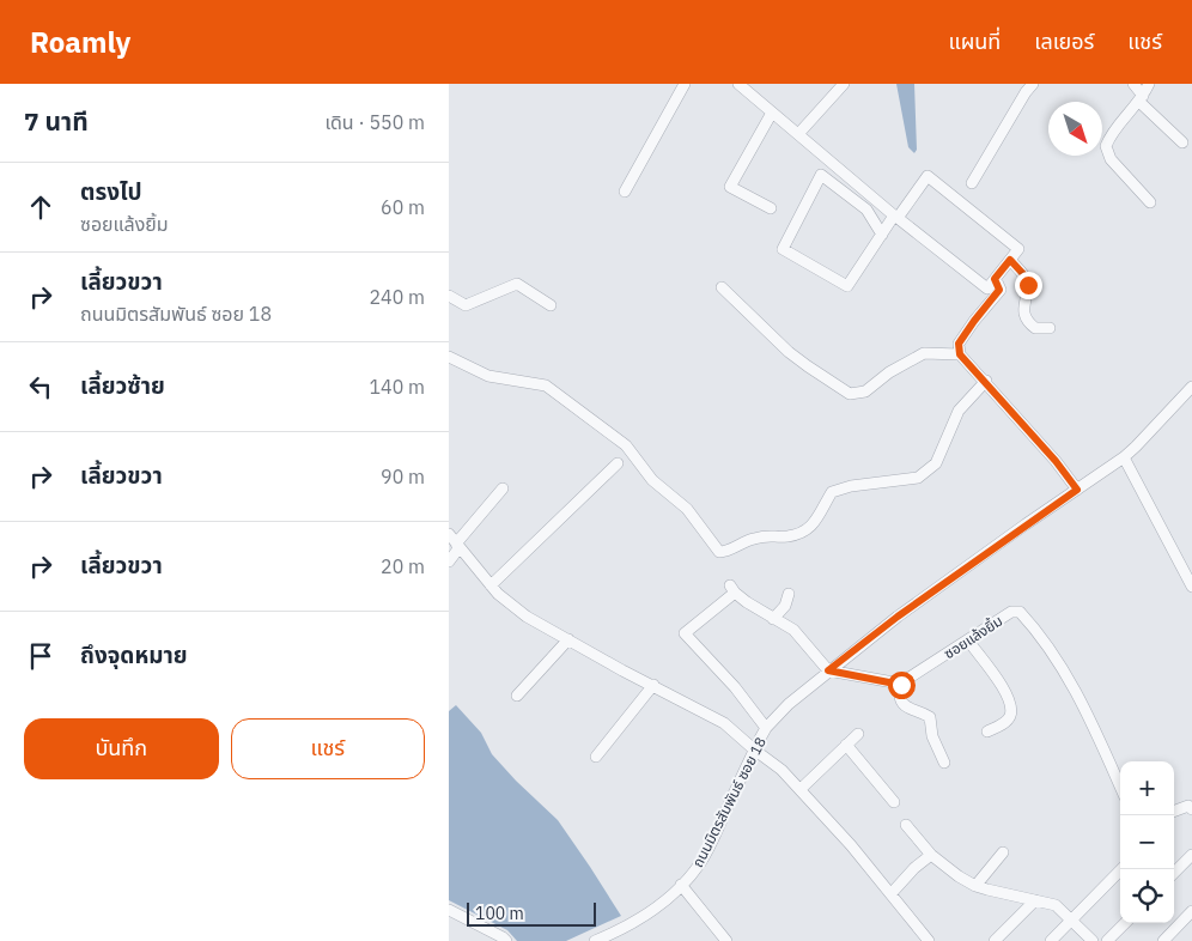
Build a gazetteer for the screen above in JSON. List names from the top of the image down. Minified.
{"streets":{"street":["ซอยแล้งยิ้ม","ถนนมิตรสัมพันธ์ ซอย 18"]},"scale_bar":"100 m","north":"bottom right","page":{"header":"Roamly","nav":["แผนที่","เลเยอร์","แชร์"],"heading":["7 นาที","เดิน · 550 m"],"list":[["ตรงไป","ซอยแล้งยิ้ม","60 m"],["เลี้ยวขวา","ถนนมิตรสัมพันธ์ ซอย 18","240 m"],["เลี้ยวซ้าย","140 m"],["เลี้ยวขวา","90 m"],["เลี้ยวขวา","20 m"],"ถึงจุดหมาย"],"buttons":["บันทึก","แชร์"],"map_buttons":["+","−"],"scale":"100 m"}}
